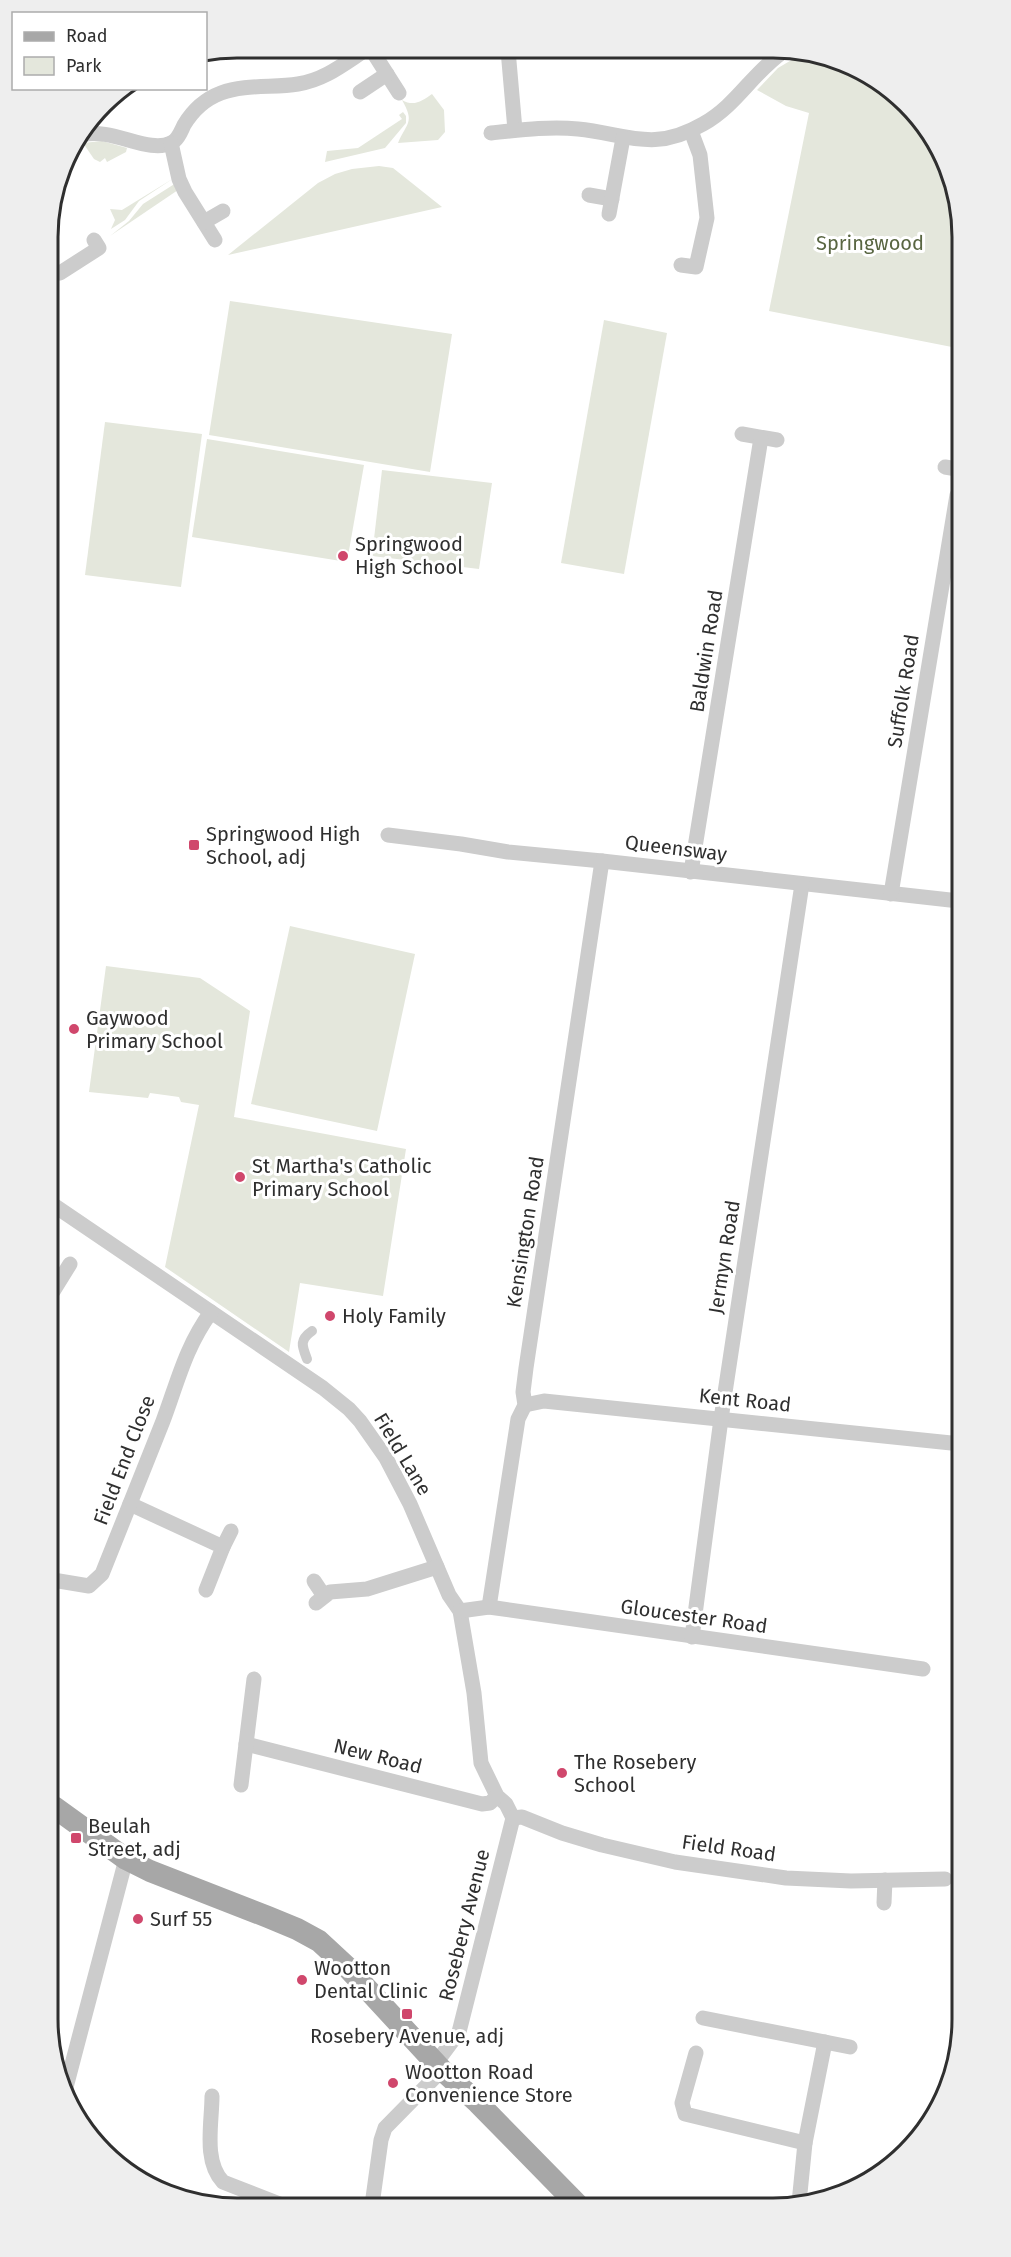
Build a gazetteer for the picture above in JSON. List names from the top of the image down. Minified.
{"streets":{"street":["Baldwin Road","Suffolk Road","Queensway","Kensington Road","Jermyn Road","Kent Road","Field Lane","Field End Close","Gloucester Road","New Road","Field Road","Rosebery Avenue"]},"crossings":[["Baldwin Road","Queensway"],["Suffolk Road","Queensway"],["Queensway","Kensington Road"],["Queensway","Jermyn Road"],["Kensington Road","Kent Road"],["Kensington Road","Gloucester Road"],["Jermyn Road","Kent Road"],["Jermyn Road","Gloucester Road"],["Field Lane","Field End Close"],["Field Lane","Gloucester Road"],["Field Lane","New Road"],["Field Road","Rosebery Avenue"]],"parks":["Springwood"],"places":{"other":["Springwood High School","Gaywood Primary School","St Martha's Catholic Primary School","Holy Family","The Rosebery School","Surf 55","Wootton Dental Clinic","Wootton Road Convenience Store"],"transit":["Springwood High School, adj","Beulah Street, adj","Rosebery Avenue, adj"]},"legend":["Road","Park"]}
